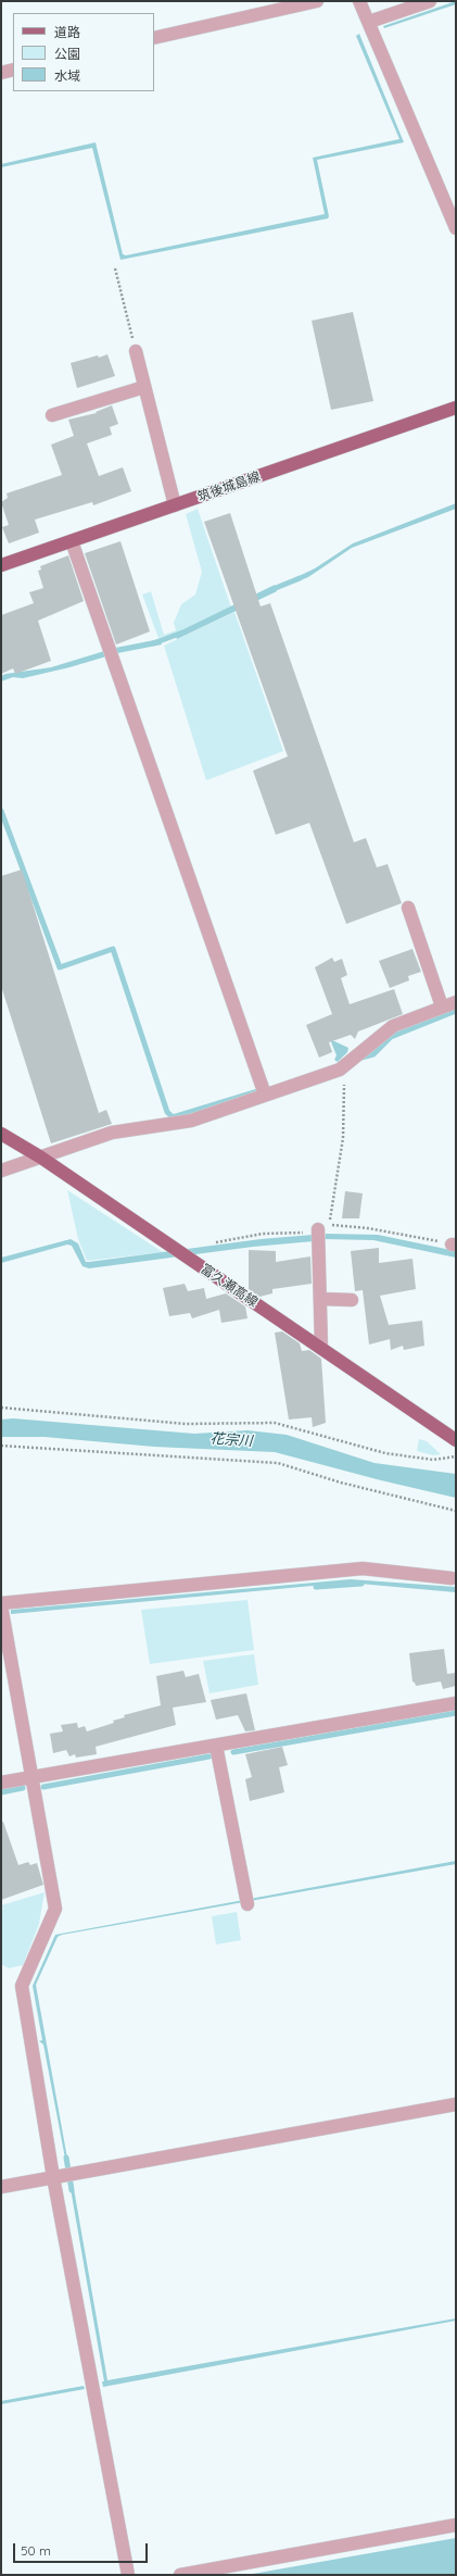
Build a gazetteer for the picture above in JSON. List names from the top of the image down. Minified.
{"streets":{"main road":["筑後城島線","富久瀬高線"]},"water":["花宗川"],"legend":["道路","公園","水域"],"scale_bar":"50 m"}
